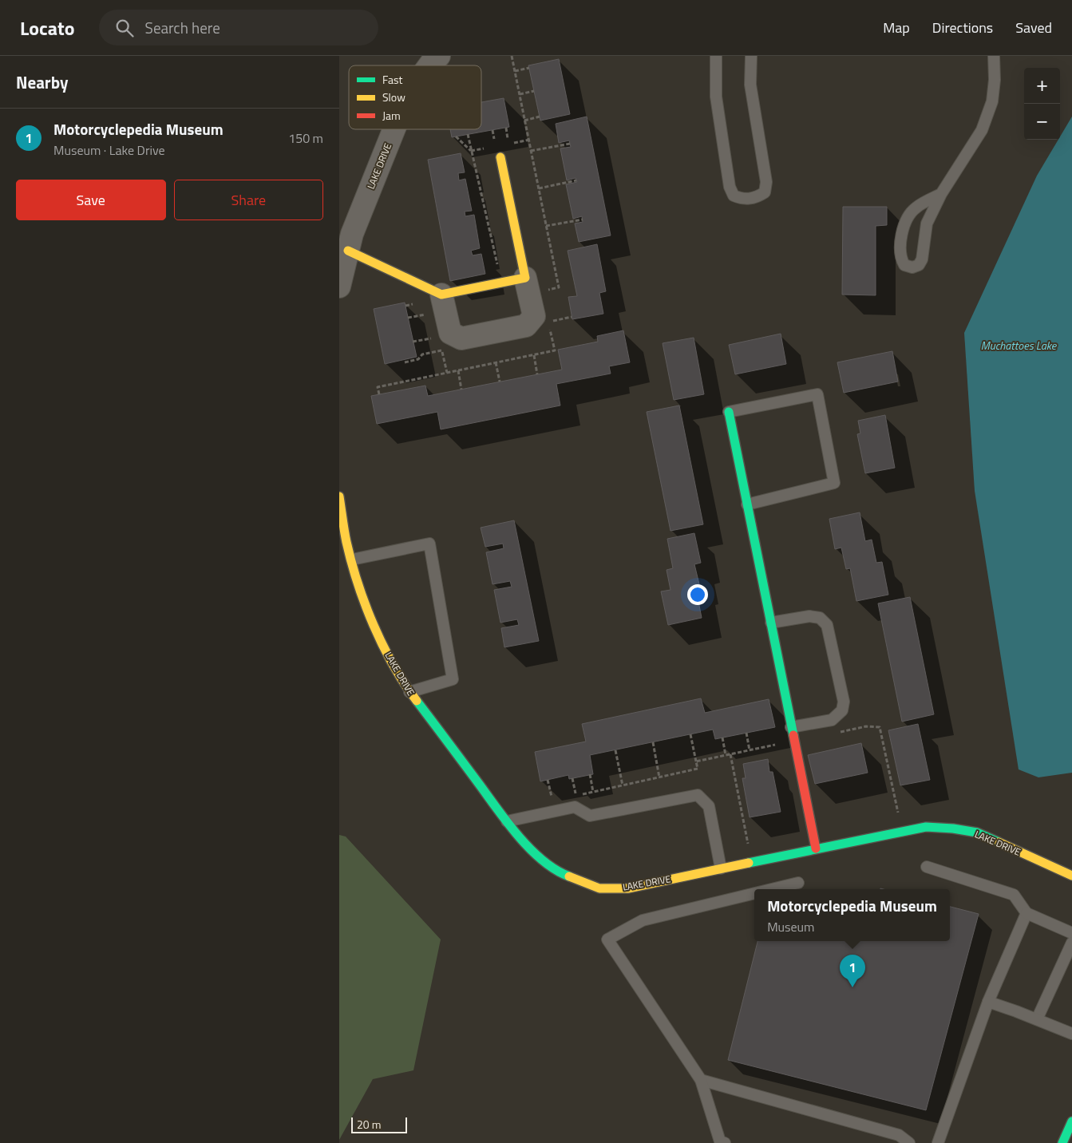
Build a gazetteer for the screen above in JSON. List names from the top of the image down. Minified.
{"streets":{"street":["LAKE DRIVE"]},"water":["Muchattoes Lake"],"legend":["Fast","Slow","Jam"],"scale_bar":"20 m","page":{"header":"Locato","search":"Search here","nav":["Map","Directions","Saved"],"heading":"Nearby","map_buttons":["+","−"],"list":[{"mark":"1","name":"Motorcyclepedia Museum","note":"Museum · Lake Drive","value":"150 m"}],"buttons":["Save","Share"],"popup":["Motorcyclepedia Museum","Museum"],"pins":"1","scale":"20 m"}}
